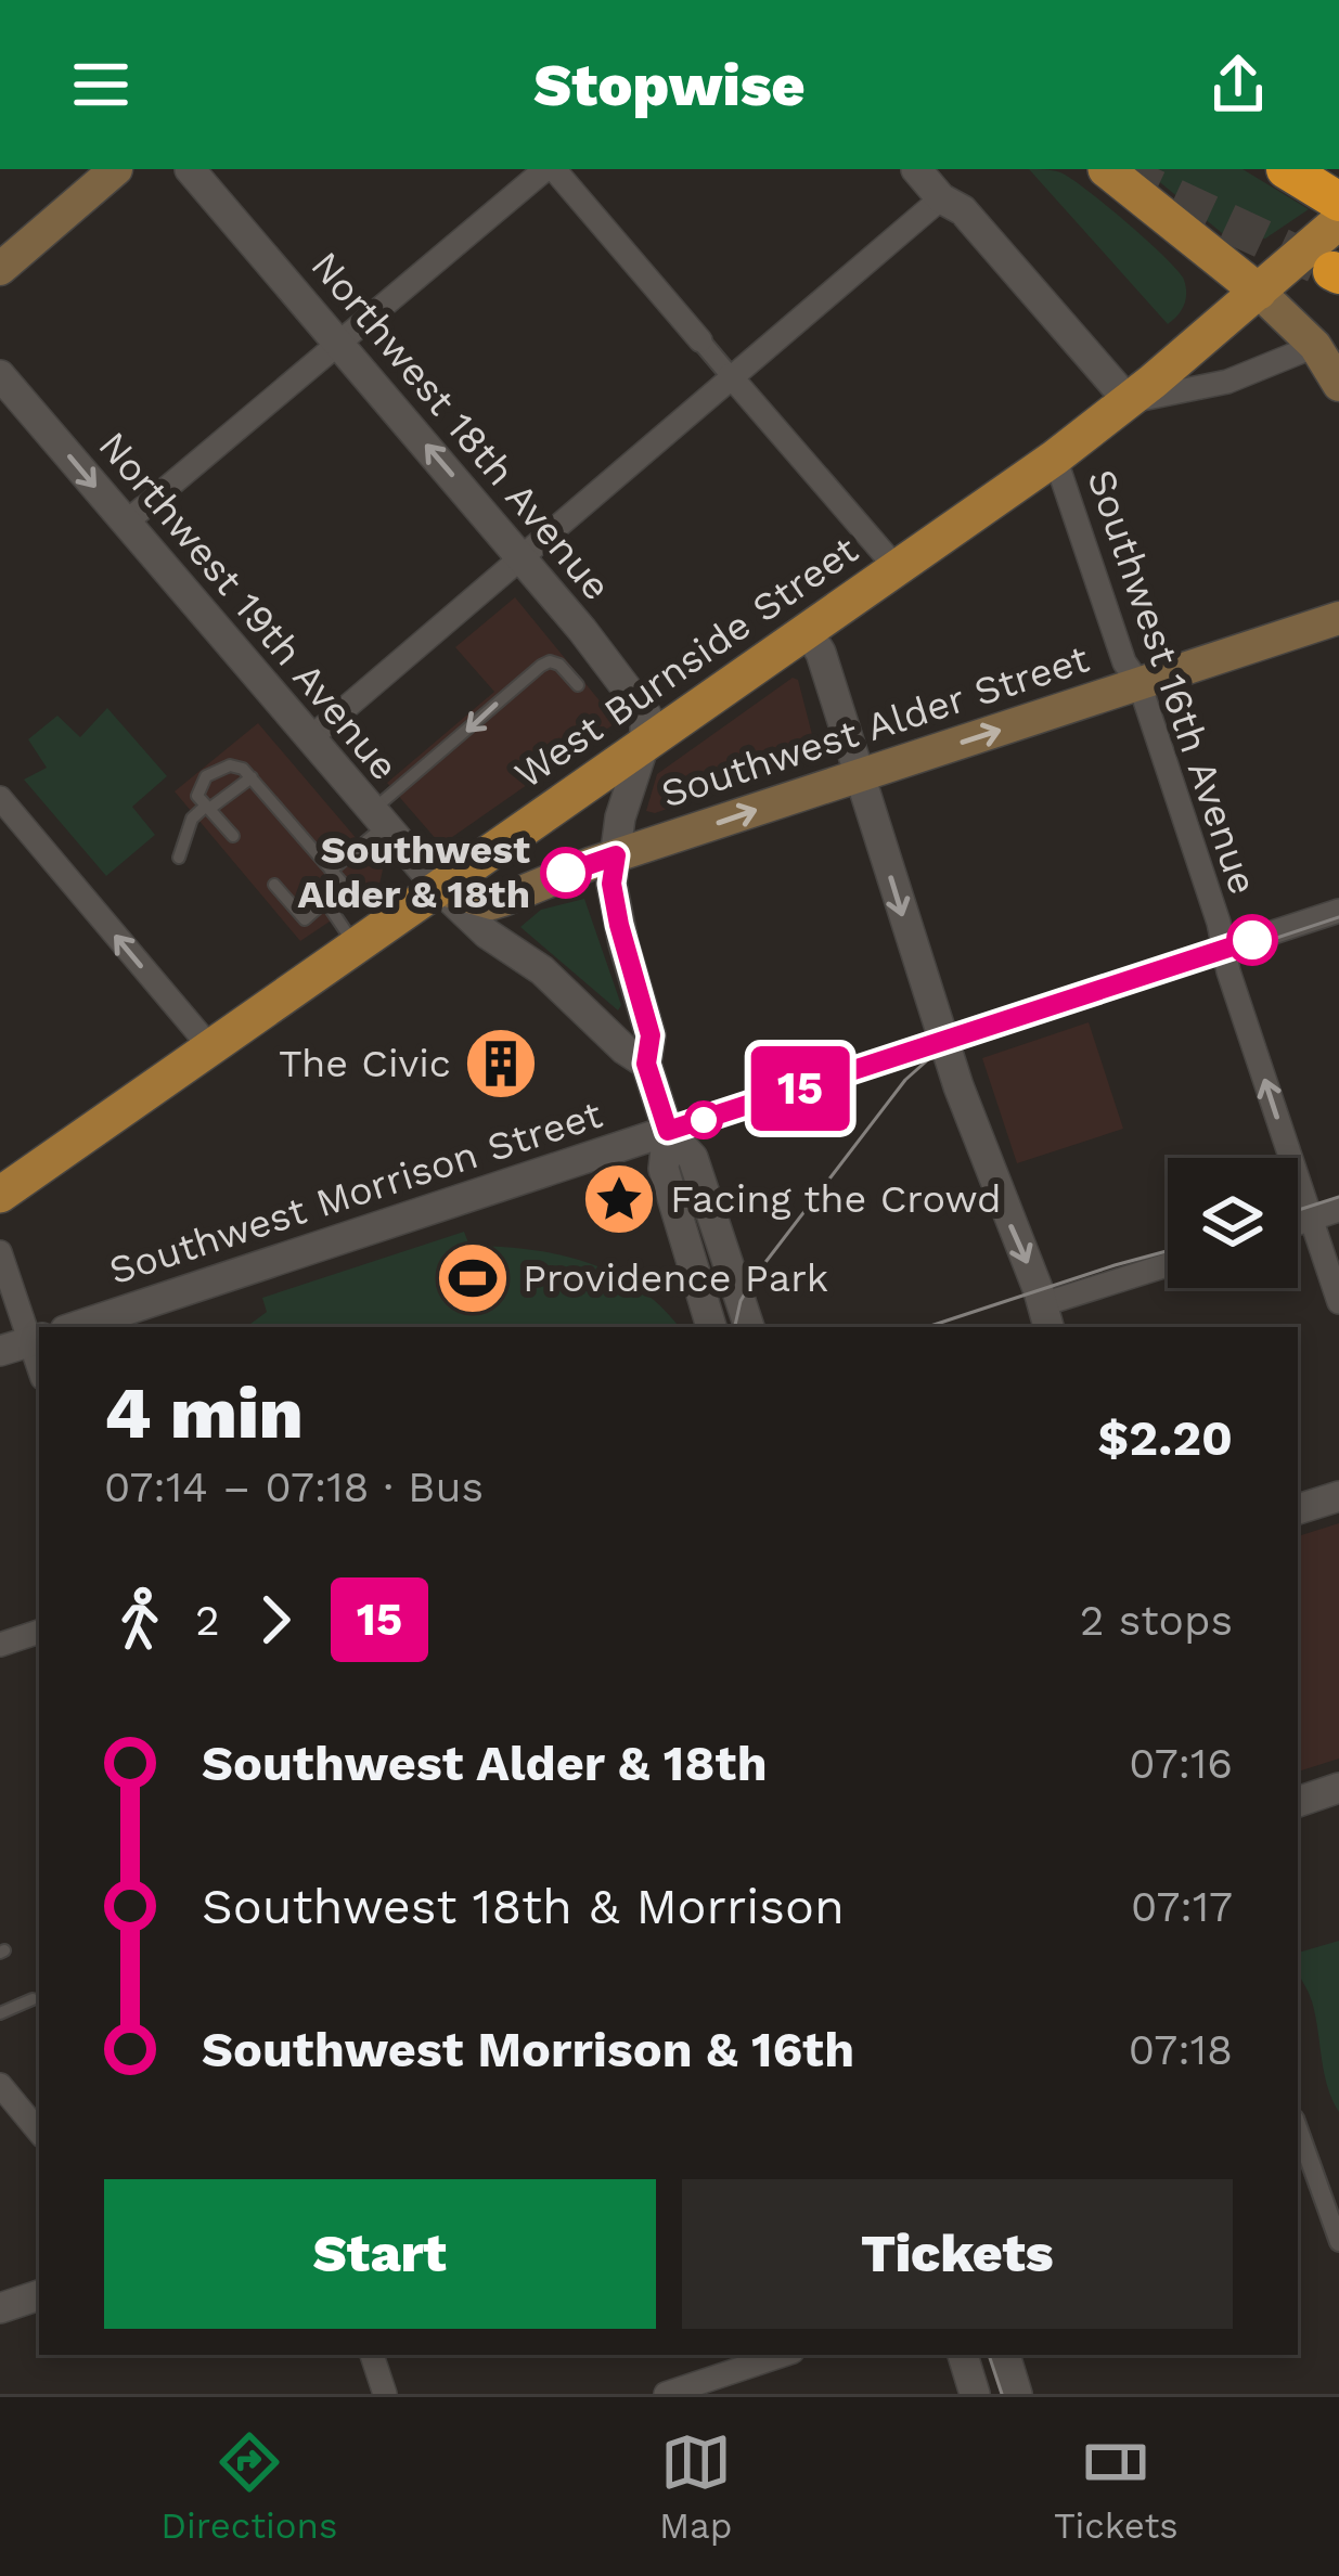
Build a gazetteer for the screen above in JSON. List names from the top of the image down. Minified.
{"streets":{"main road":["West Burnside Street","Southwest Alder Street"],"street":["Northwest 18th Avenue","Northwest 19th Avenue","Southwest 16th Avenue","Southwest Morrison Street"]},"crossings":[["Northwest 18th Avenue","West Burnside Street"],["Northwest 19th Avenue","West Burnside Street"],["Northwest 19th Avenue","Southwest Alder Street"],["West Burnside Street","Southwest 16th Avenue"],["West Burnside Street","Southwest Alder Street"],["Southwest 16th Avenue","Southwest Alder Street"],["Southwest 16th Avenue","Southwest Morrison Street"]],"one_way":["Northwest 18th Avenue","Southwest Alder Street"],"places":{"other":["Southwest Alder & 18th"],"building":["The Civic"],"place":["Facing the Crowd"],"sports":["Providence Park"]},"lines":["bus line 15"],"page":{"header":"Stopwise","on_map":"15","heading":["4 min","07:14 – 07:18 · Bus","$2.20"],"legs":["2","15","2 stops"],"list":[{"name":"Southwest Alder & 18th","value":"07:16"},{"name":"Southwest 18th & Morrison","value":"07:17"},{"name":"Southwest Morrison & 16th","value":"07:18"}],"buttons":["Start","Tickets"],"tabs":["Directions","Map","Tickets"]}}
